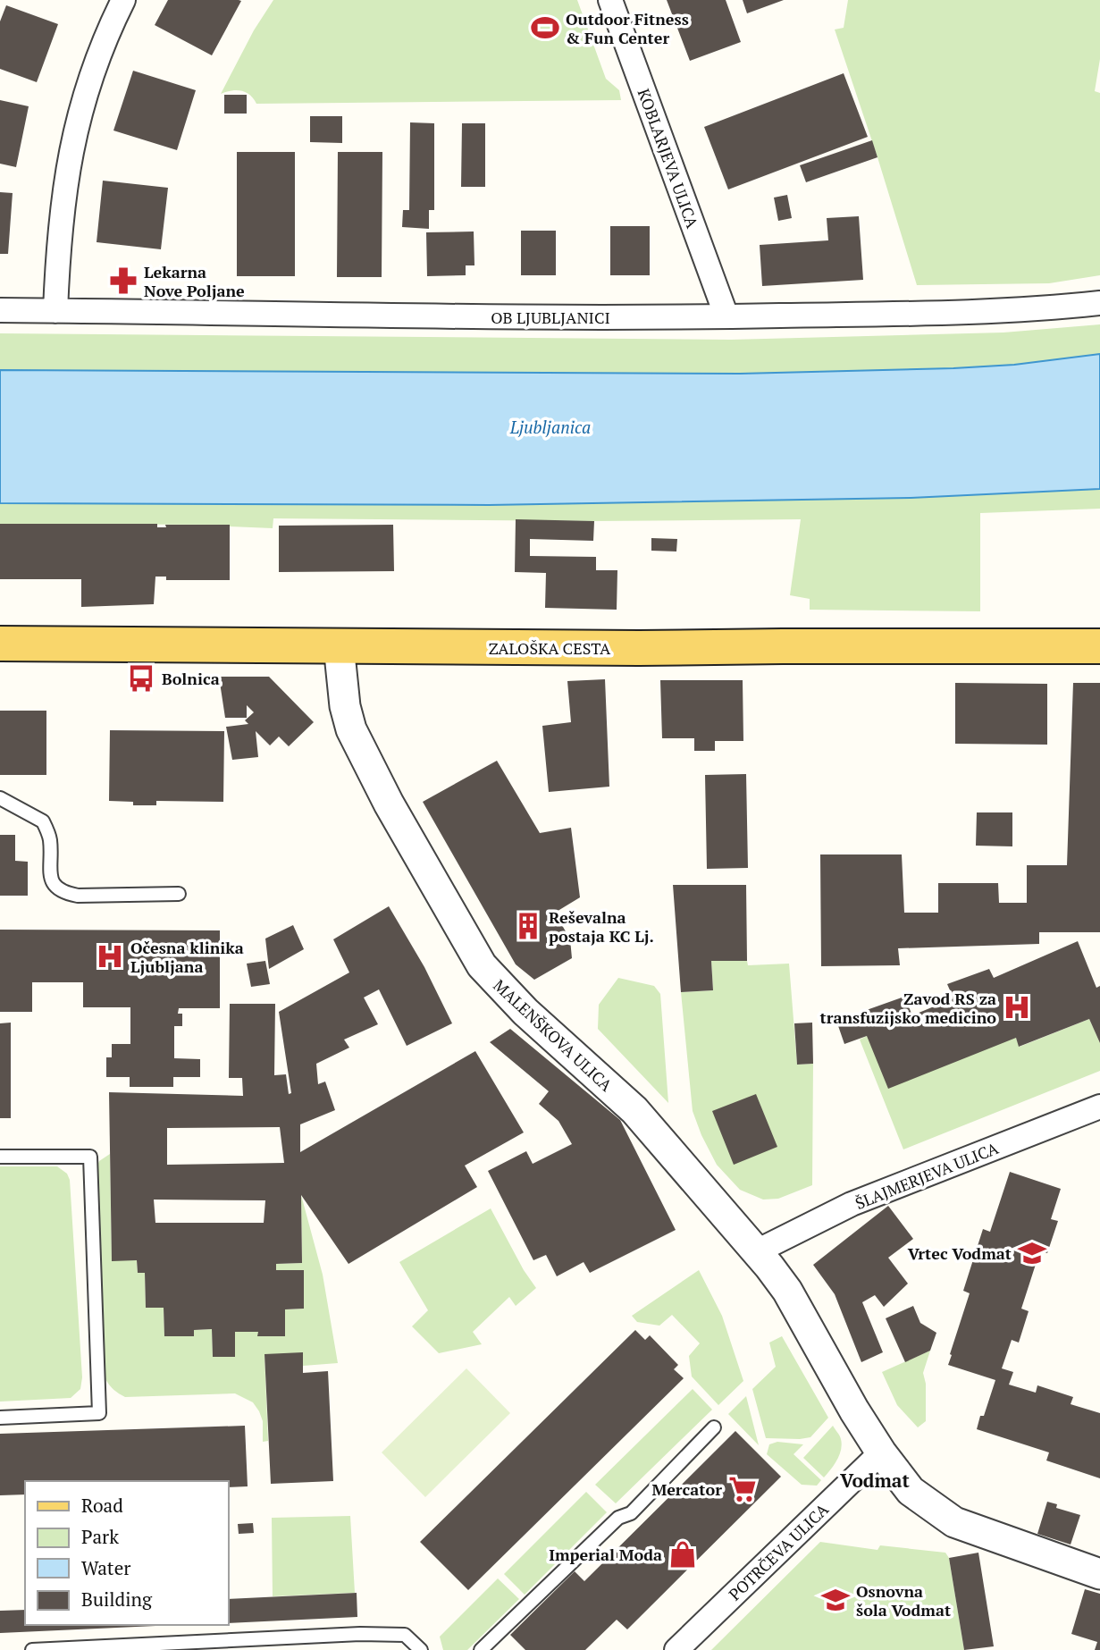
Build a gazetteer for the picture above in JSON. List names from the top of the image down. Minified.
{"streets":{"main road":["ZALOŠKA CESTA"],"street":["KOBLARJEVA ULICA","OB LJUBLJANICI","MALENŠKOVA ULICA","ŠLAJMERJEVA ULICA","POTRČEVA ULICA"]},"crossings":[["KOBLARJEVA ULICA","OB LJUBLJANICI"],["ZALOŠKA CESTA","MALENŠKOVA ULICA"],["MALENŠKOVA ULICA","ŠLAJMERJEVA ULICA"],["MALENŠKOVA ULICA","POTRČEVA ULICA"]],"districts":["Vodmat"],"water":["Ljubljanica"],"places":{"sports":["Outdoor Fitness & Fun Center"],"pharmacy":["Lekarna Nove Poljane"],"bus stop":["Bolnica"],"building":["Reševalna postaja KC Lj."],"hospital":["Očesna klinika Ljubljana","Zavod RS za transfuzijsko medicino"],"school or university":["Vrtec Vodmat","Osnovna šola Vodmat"],"supermarket":["Mercator"],"shop":["Imperial Moda"]},"legend":["Road","Park","Water","Building"]}
